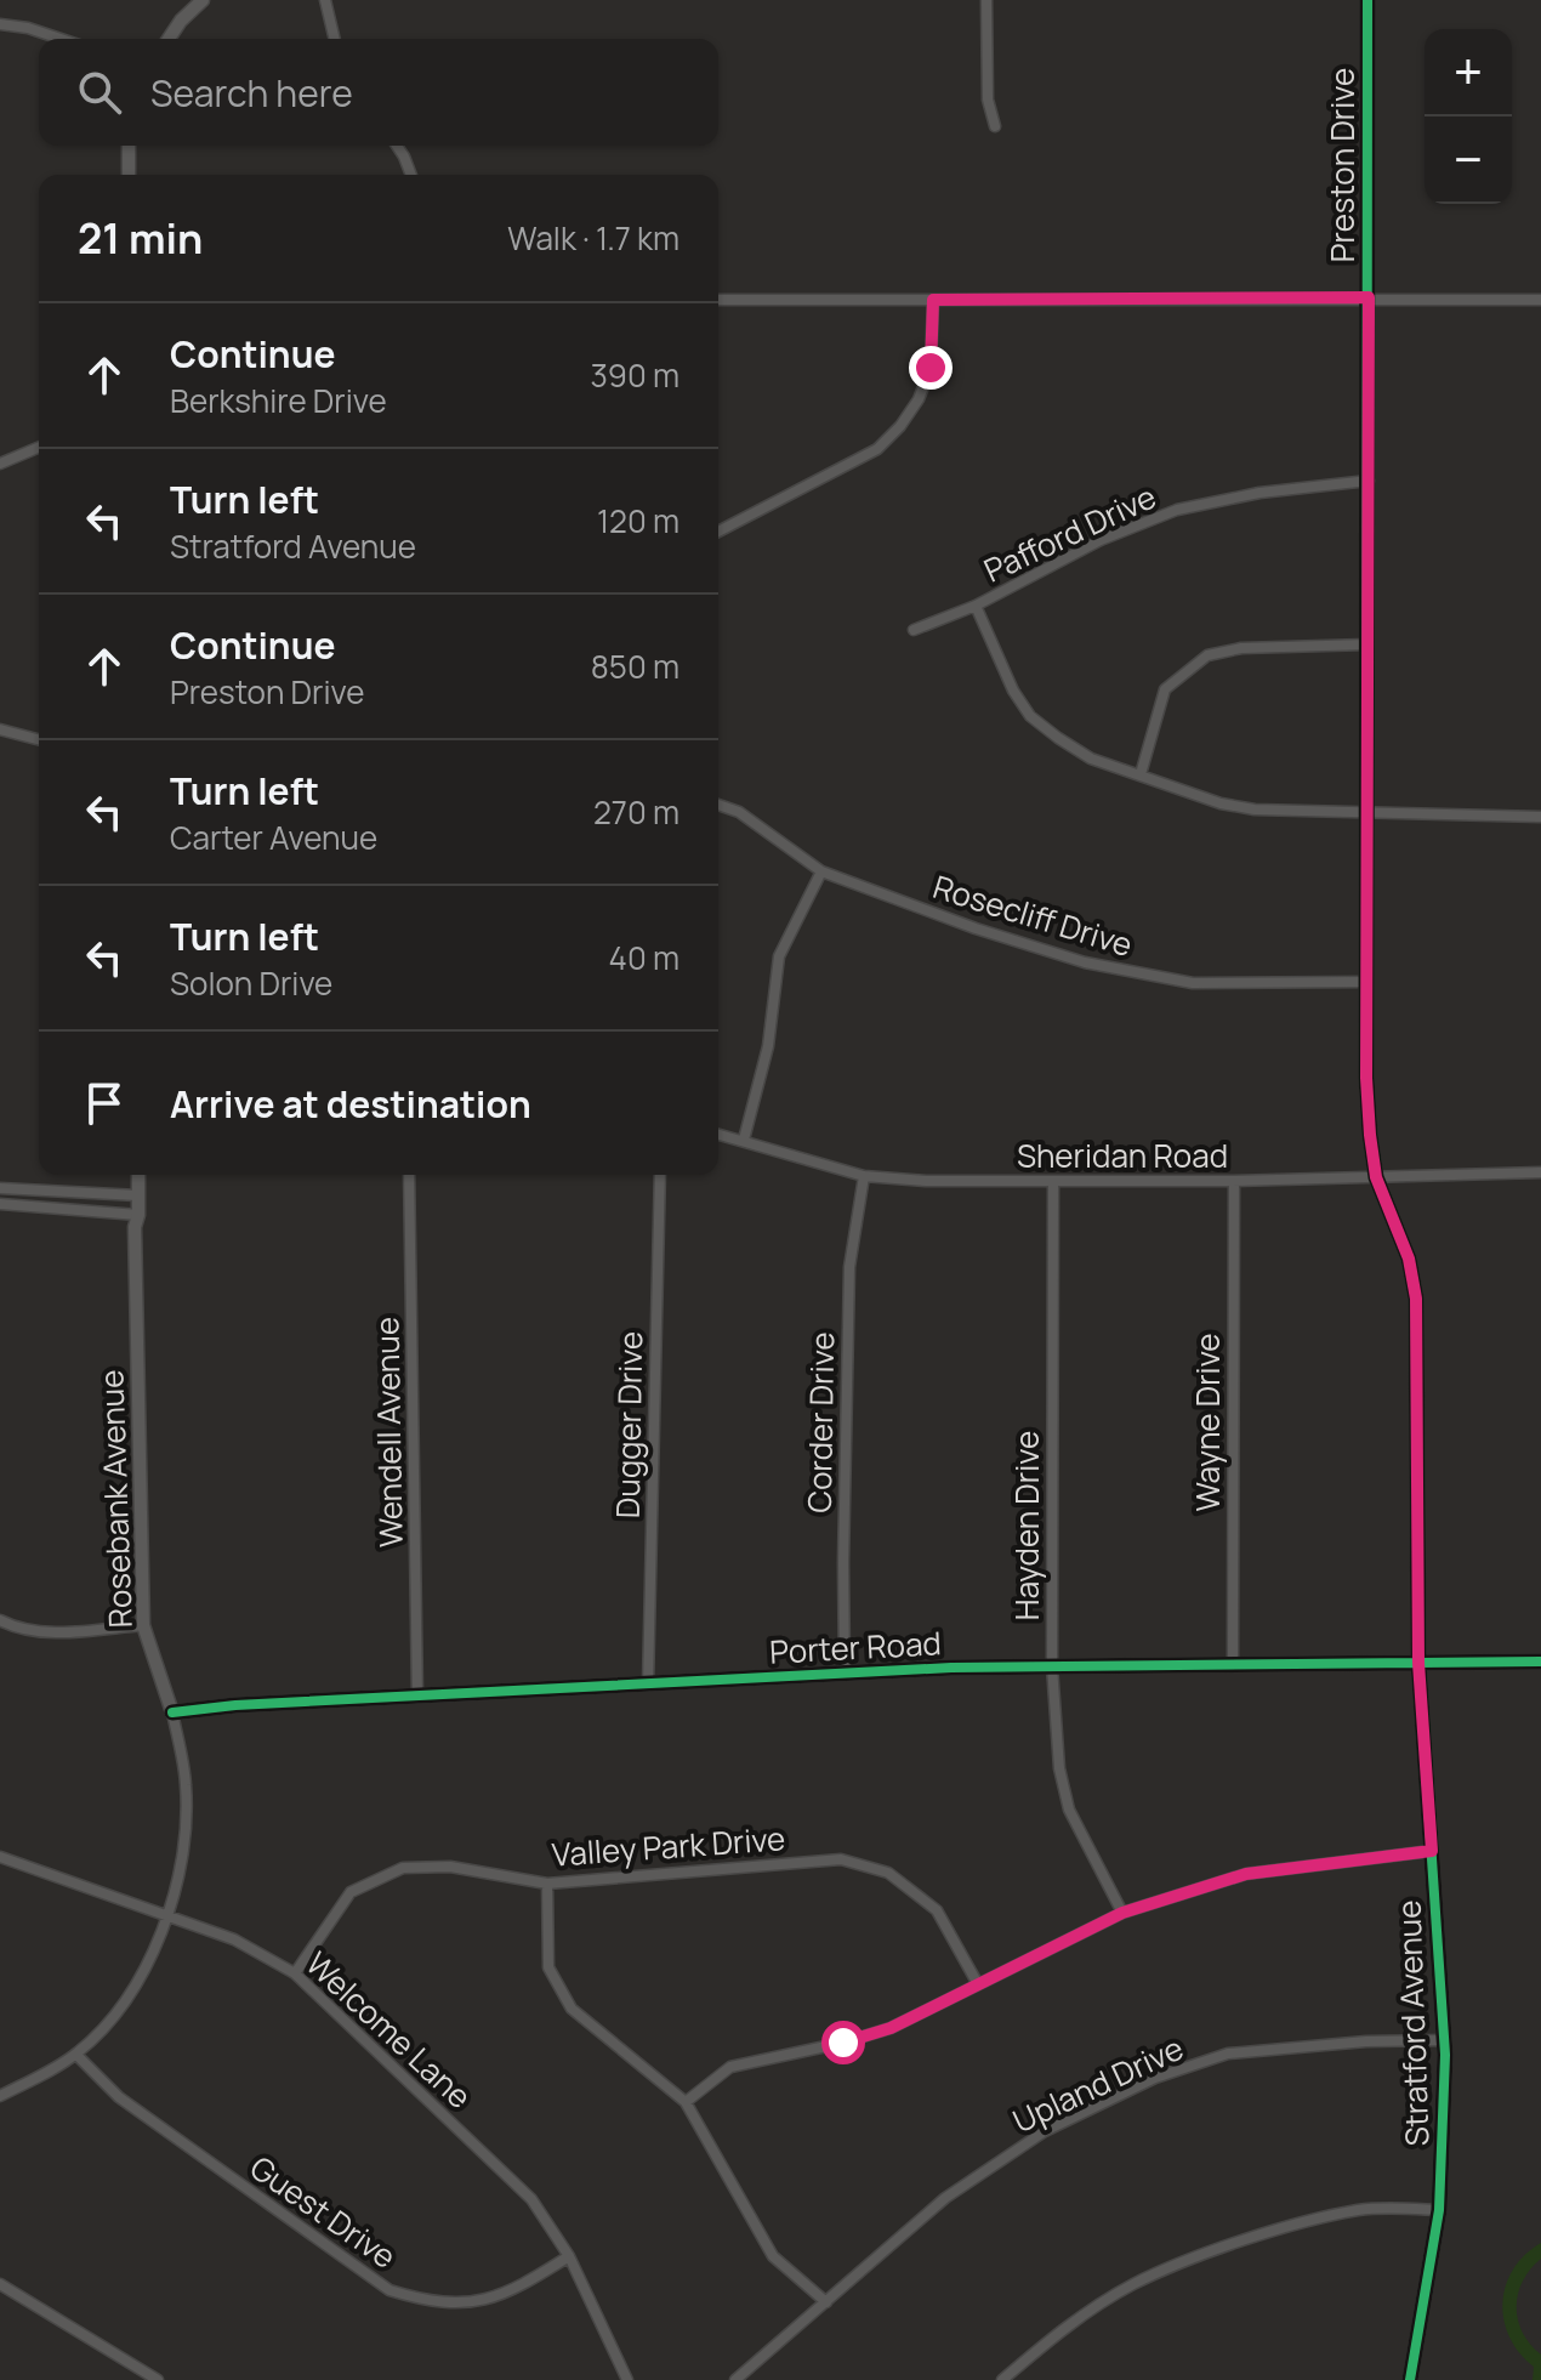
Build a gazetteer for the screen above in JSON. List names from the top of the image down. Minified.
{"streets":{"street":["Preston Drive","Pafford Drive","Rosecliff Drive","Sheridan Road","Corder Drive","Wayne Drive","Dugger Drive","Wendell Avenue","Rosebank Avenue","Hayden Drive","Porter Road","Valley Park Drive","Stratford Avenue","Welcome Lane","Upland Drive","Guest Drive"]},"crossings":[["Preston Drive","Pafford Drive"],["Preston Drive","Rosecliff Drive"],["Preston Drive","Sheridan Road"],["Preston Drive","Porter Road"],["Preston Drive","Stratford Avenue"],["Sheridan Road","Corder Drive"],["Sheridan Road","Wayne Drive"],["Sheridan Road","Hayden Drive"],["Corder Drive","Porter Road"],["Wayne Drive","Porter Road"],["Dugger Drive","Porter Road"],["Wendell Avenue","Porter Road"],["Rosebank Avenue","Porter Road"],["Rosebank Avenue","Welcome Lane"],["Rosebank Avenue","Guest Drive"],["Hayden Drive","Porter Road"],["Porter Road","Stratford Avenue"],["Valley Park Drive","Welcome Lane"],["Stratford Avenue","Upland Drive"],["Welcome Lane","Guest Drive"]],"page":{"map_buttons":["+","−"],"search":"Search here","heading":["21 min","Walk · 1.7 km"],"list":[["Continue","Berkshire Drive","390 m"],["Turn left","Stratford Avenue","120 m"],["Continue","Preston Drive","850 m"],["Turn left","Carter Avenue","270 m"],["Turn left","Solon Drive","40 m"],"Arrive at destination"]}}
